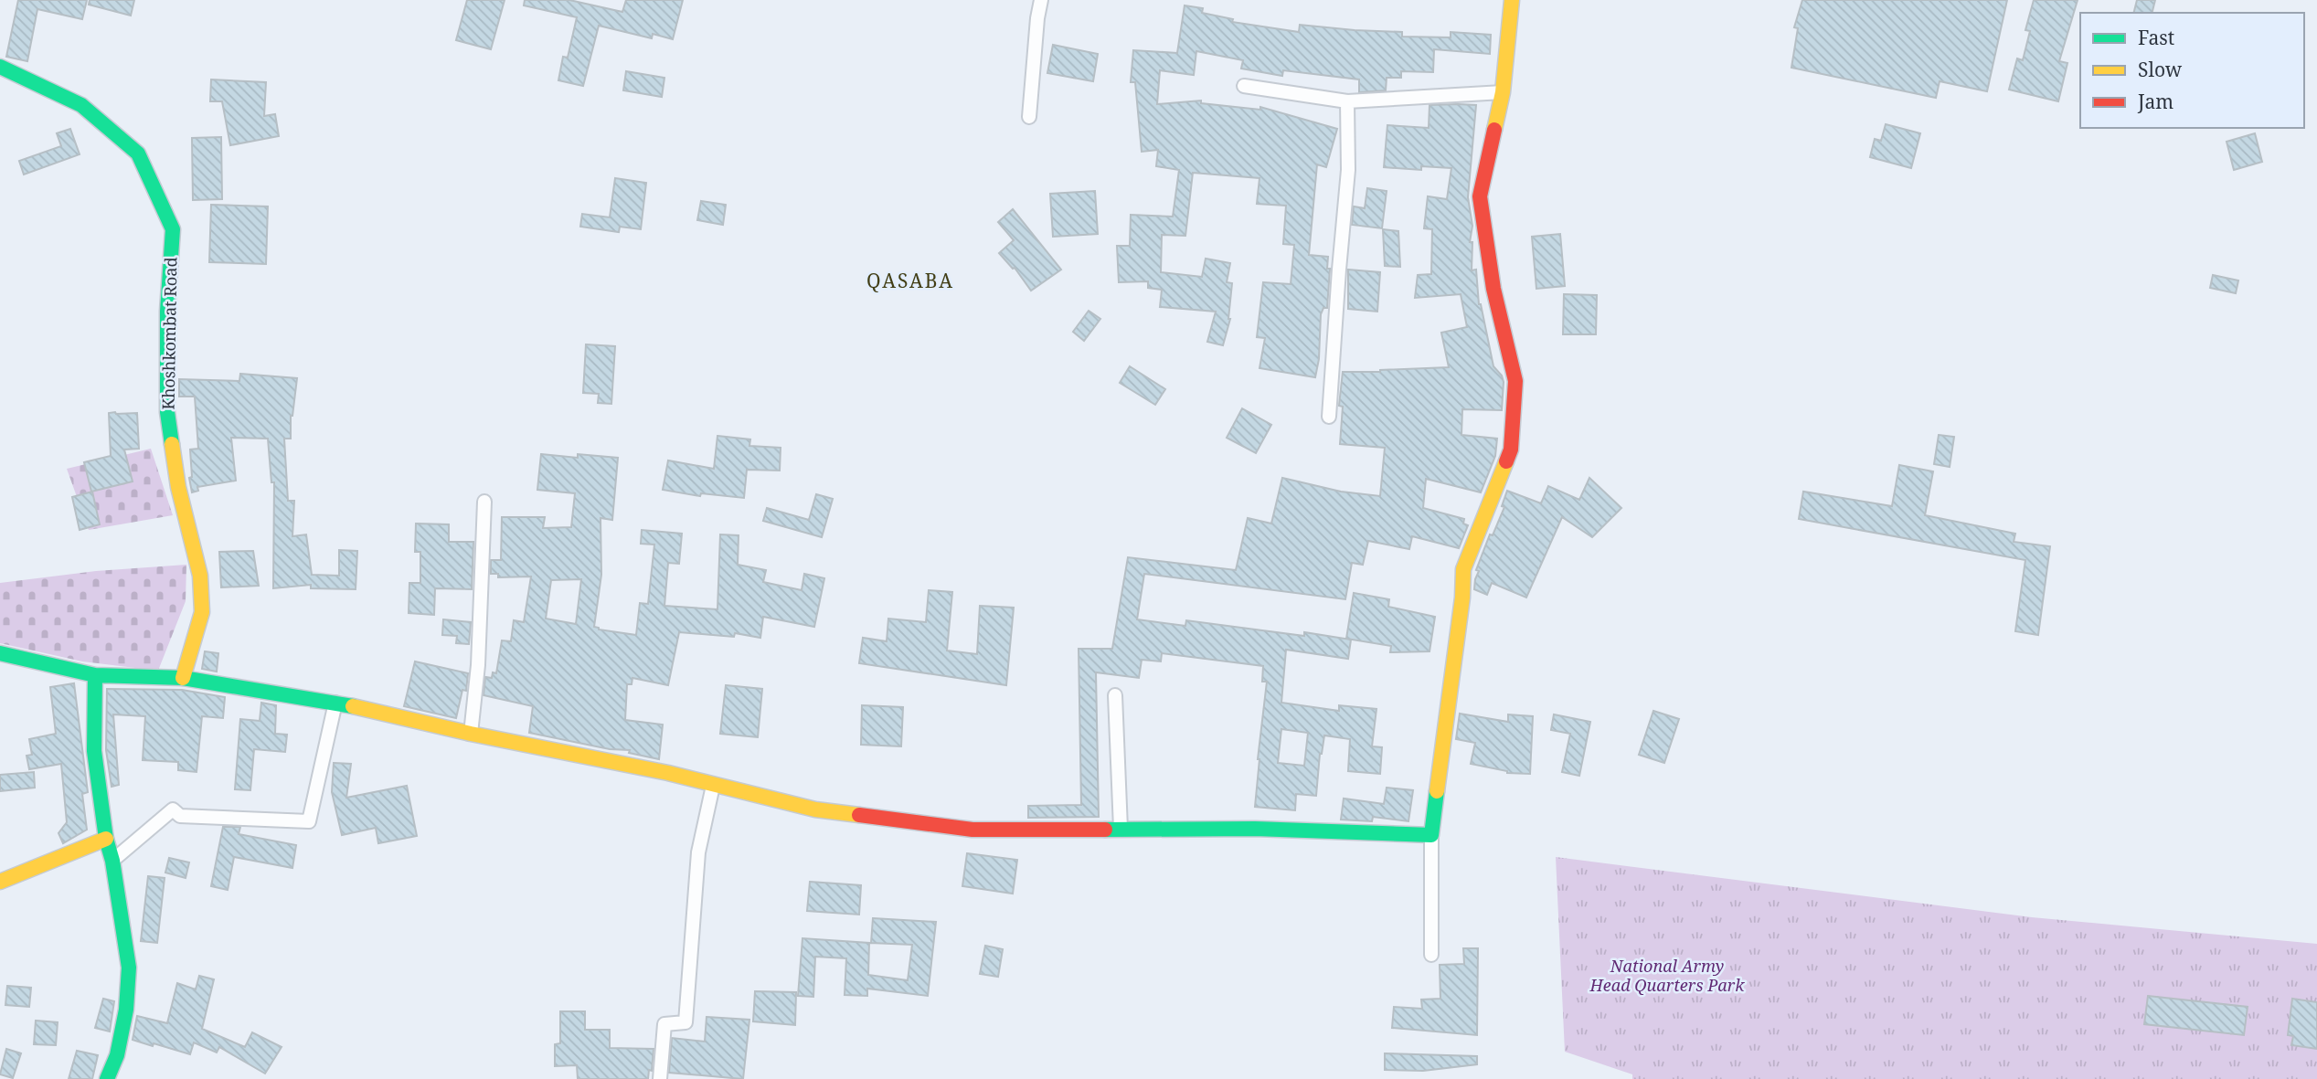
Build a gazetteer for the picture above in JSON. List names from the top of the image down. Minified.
{"streets":{"street":["Khoshkombat Road"]},"districts":["QASABA"],"parks":["National Army Head Quarters Park"],"legend":["Fast","Slow","Jam"]}
